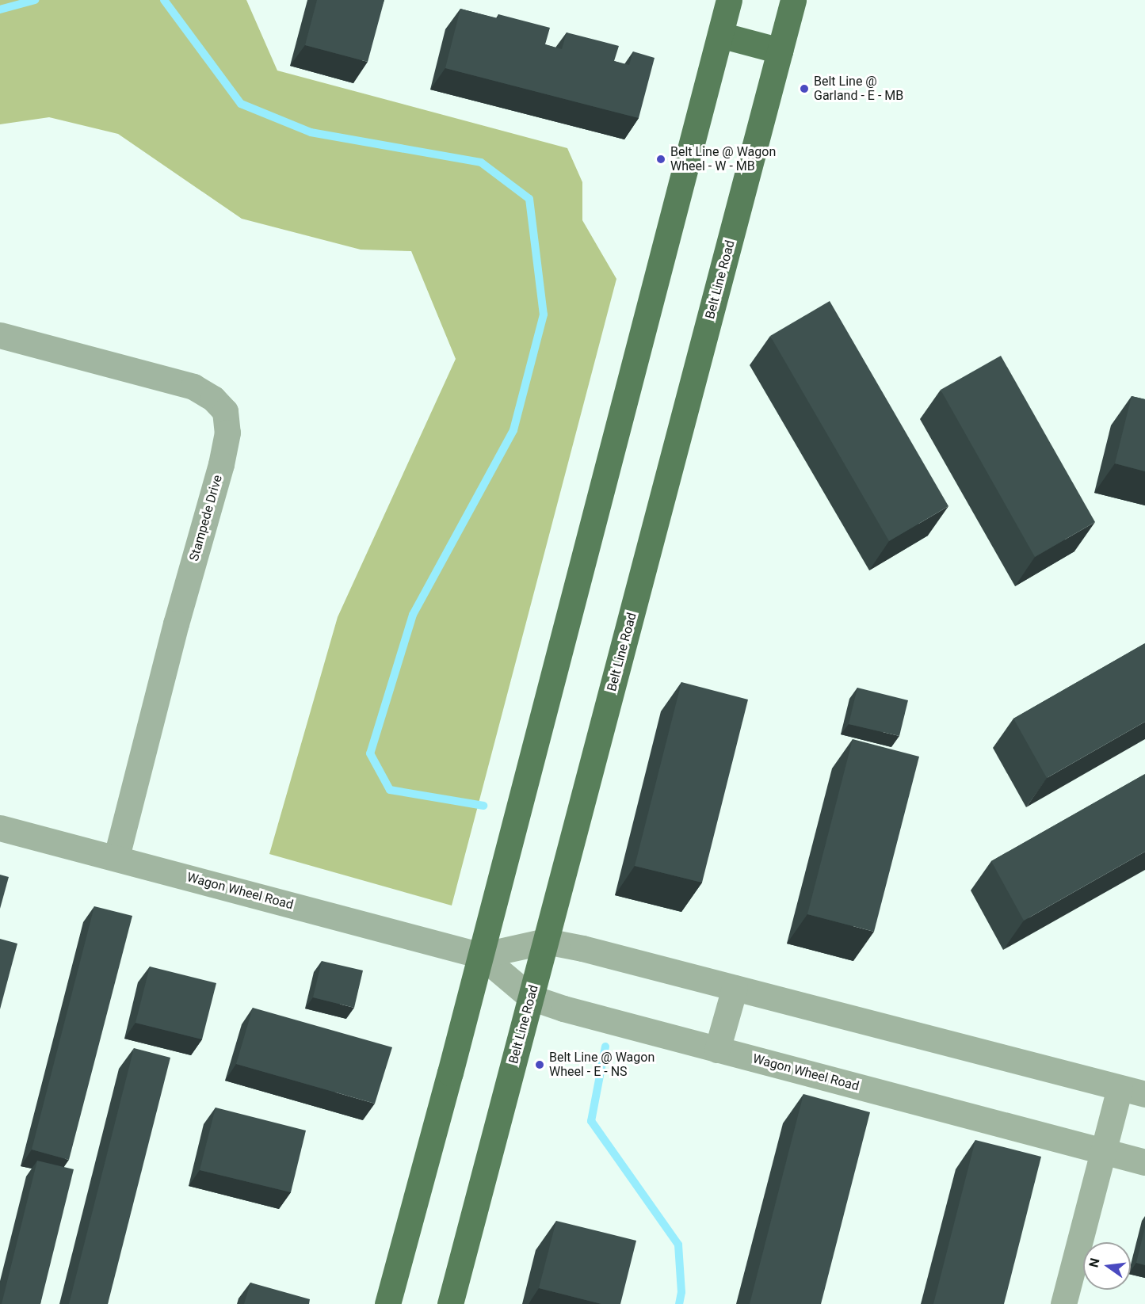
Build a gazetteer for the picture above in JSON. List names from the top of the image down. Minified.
{"streets":{"main road":["Belt Line Road"],"street":["Stampede Drive","Wagon Wheel Road"]},"crossings":[["Belt Line Road","Wagon Wheel Road"],["Stampede Drive","Wagon Wheel Road"]],"places":["Belt Line @ Garland - E - MB","Belt Line @ Wagon Wheel - W - MB","Belt Line @ Wagon Wheel - E - NS"],"north":"left"}
